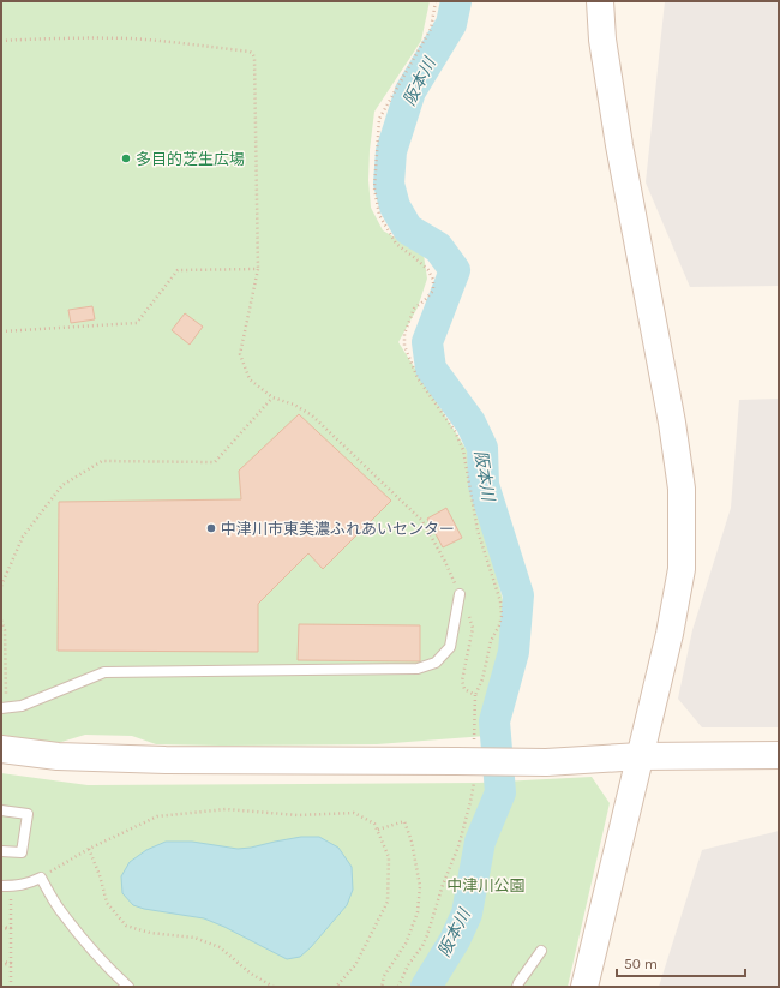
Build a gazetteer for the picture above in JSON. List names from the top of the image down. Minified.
{"water":["阪本川"],"parks":["中津川公園"],"places":["多目的芝生広場","中津川市東美濃ふれあいセンター"],"scale_bar":"50 m"}
